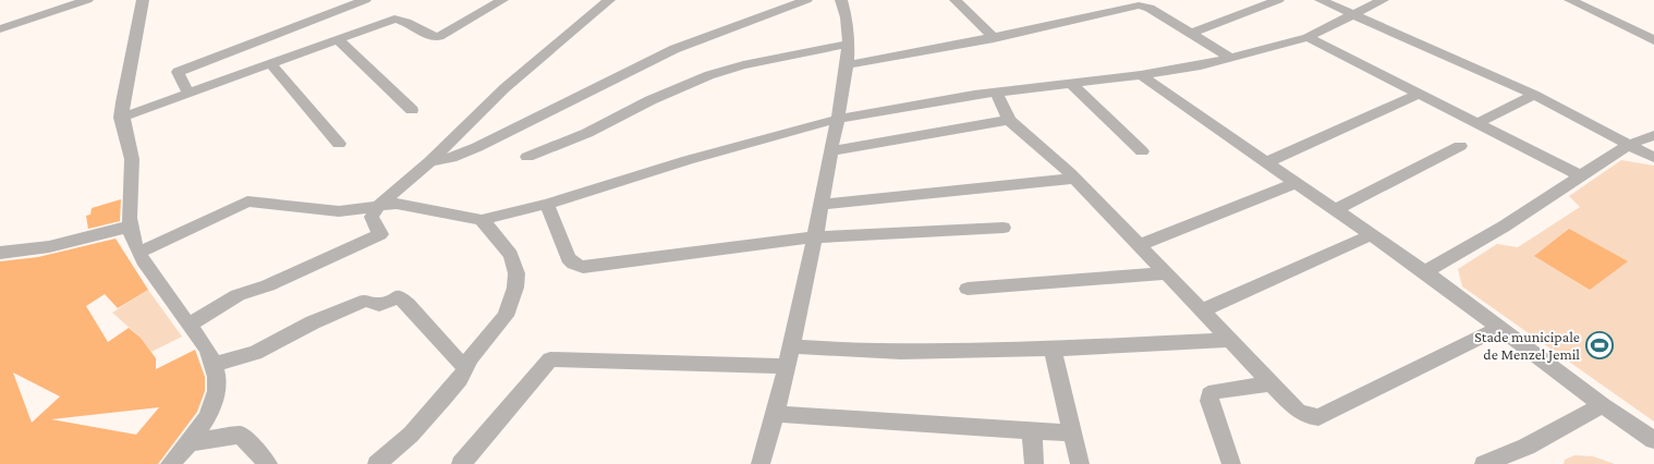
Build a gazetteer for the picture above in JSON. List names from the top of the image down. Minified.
{"places":{"sports":["Stade municipale de Menzel Jemil"]}}
